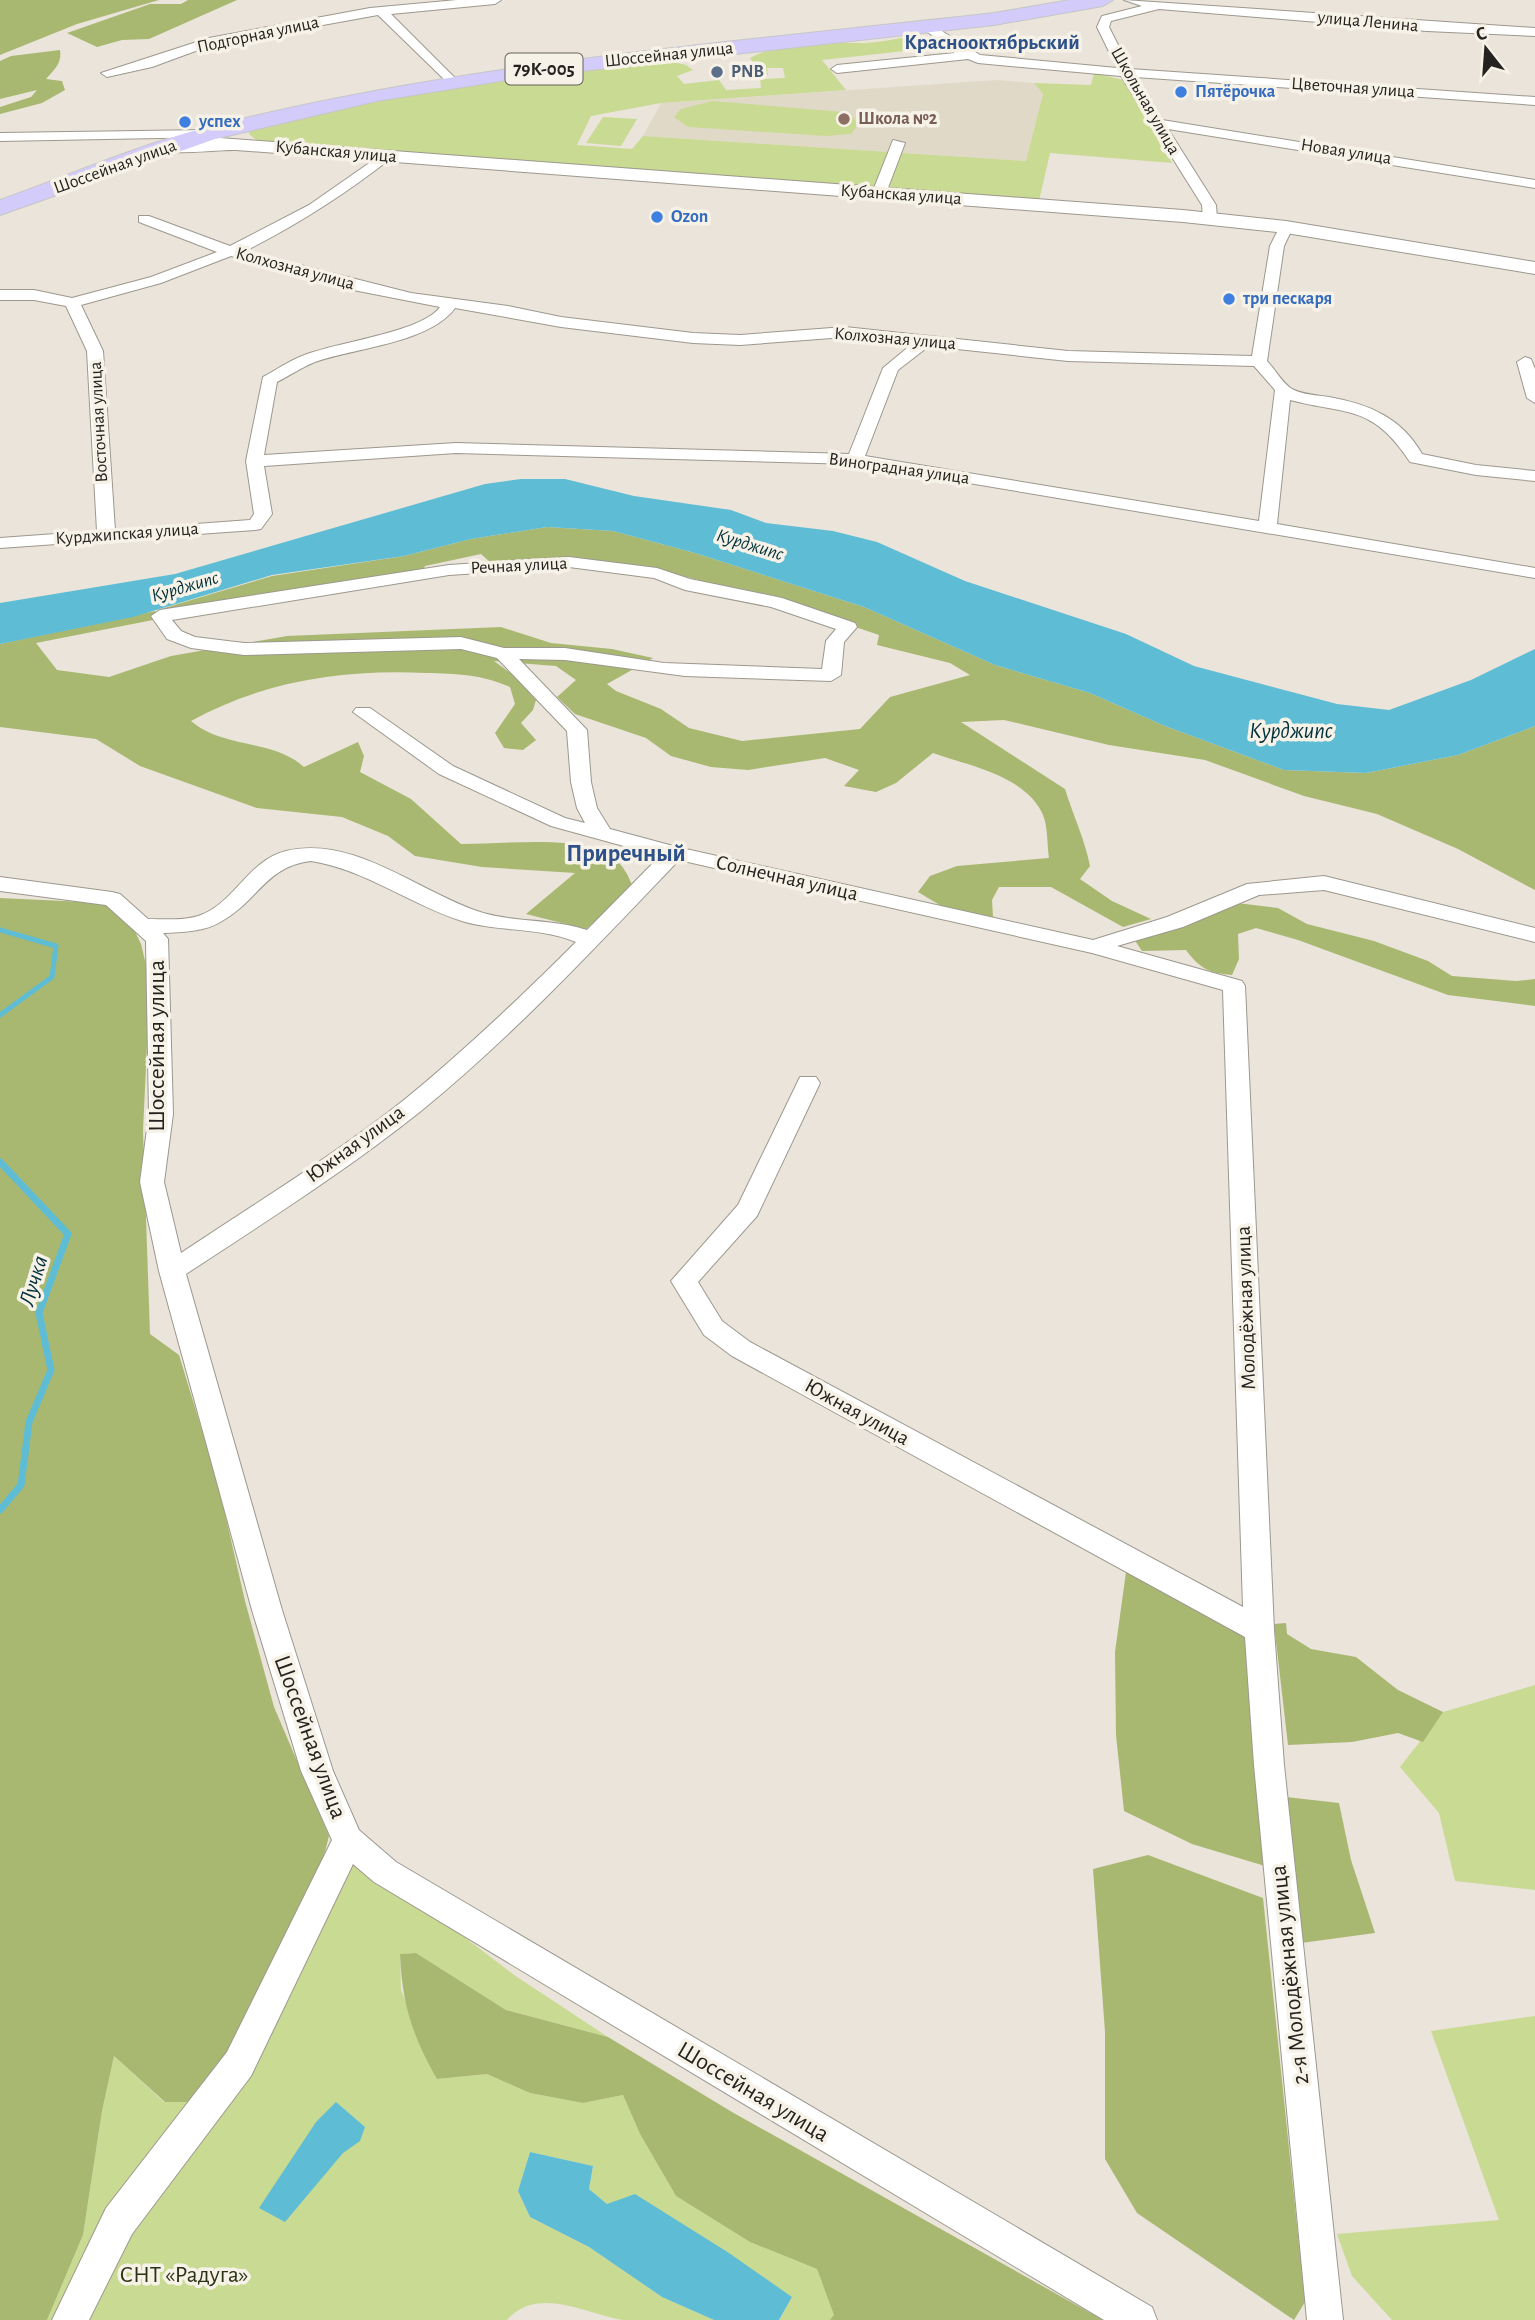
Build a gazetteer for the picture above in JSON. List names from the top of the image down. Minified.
{"streets":{"main road":["Шоссейная улица","79К-005","Кубанская улица"],"street":["улица Ленина","Подгорная улица","Цветочная улица","Школьная улица","Новая улица","Колхозная улица","Восточная улица","Виноградная улица","Курджипская улица","Речная улица","Солнечная улица","Южная улица","Молодёжная улица","2-я Молодёжная улица"]},"crossings":[["улица Ленина","Школьная улица"],["Шоссейная улица","Цветочная улица"],["Шоссейная улица","Южная улица"],["Цветочная улица","Школьная улица"],["Школьная улица","Кубанская улица"],["Школьная улица","Новая улица"],["Восточная улица","Курджипская улица"],["Виноградная улица","Курджипская улица"],["Солнечная улица","Южная улица"],["Солнечная улица","Молодёжная улица"],["Южная улица","Молодёжная улица"],["Южная улица","2-я Молодёжная улица"],["Молодёжная улица","2-я Молодёжная улица"]],"districts":["Краснооктябрьский","Приречный"],"water":["Курджипс","Лучка"],"parks":["СНТ «Радуга»"],"places":["PNB","Пятёрочка","Школа №2","успех","Ozon","три пескаря"],"north":"top"}
